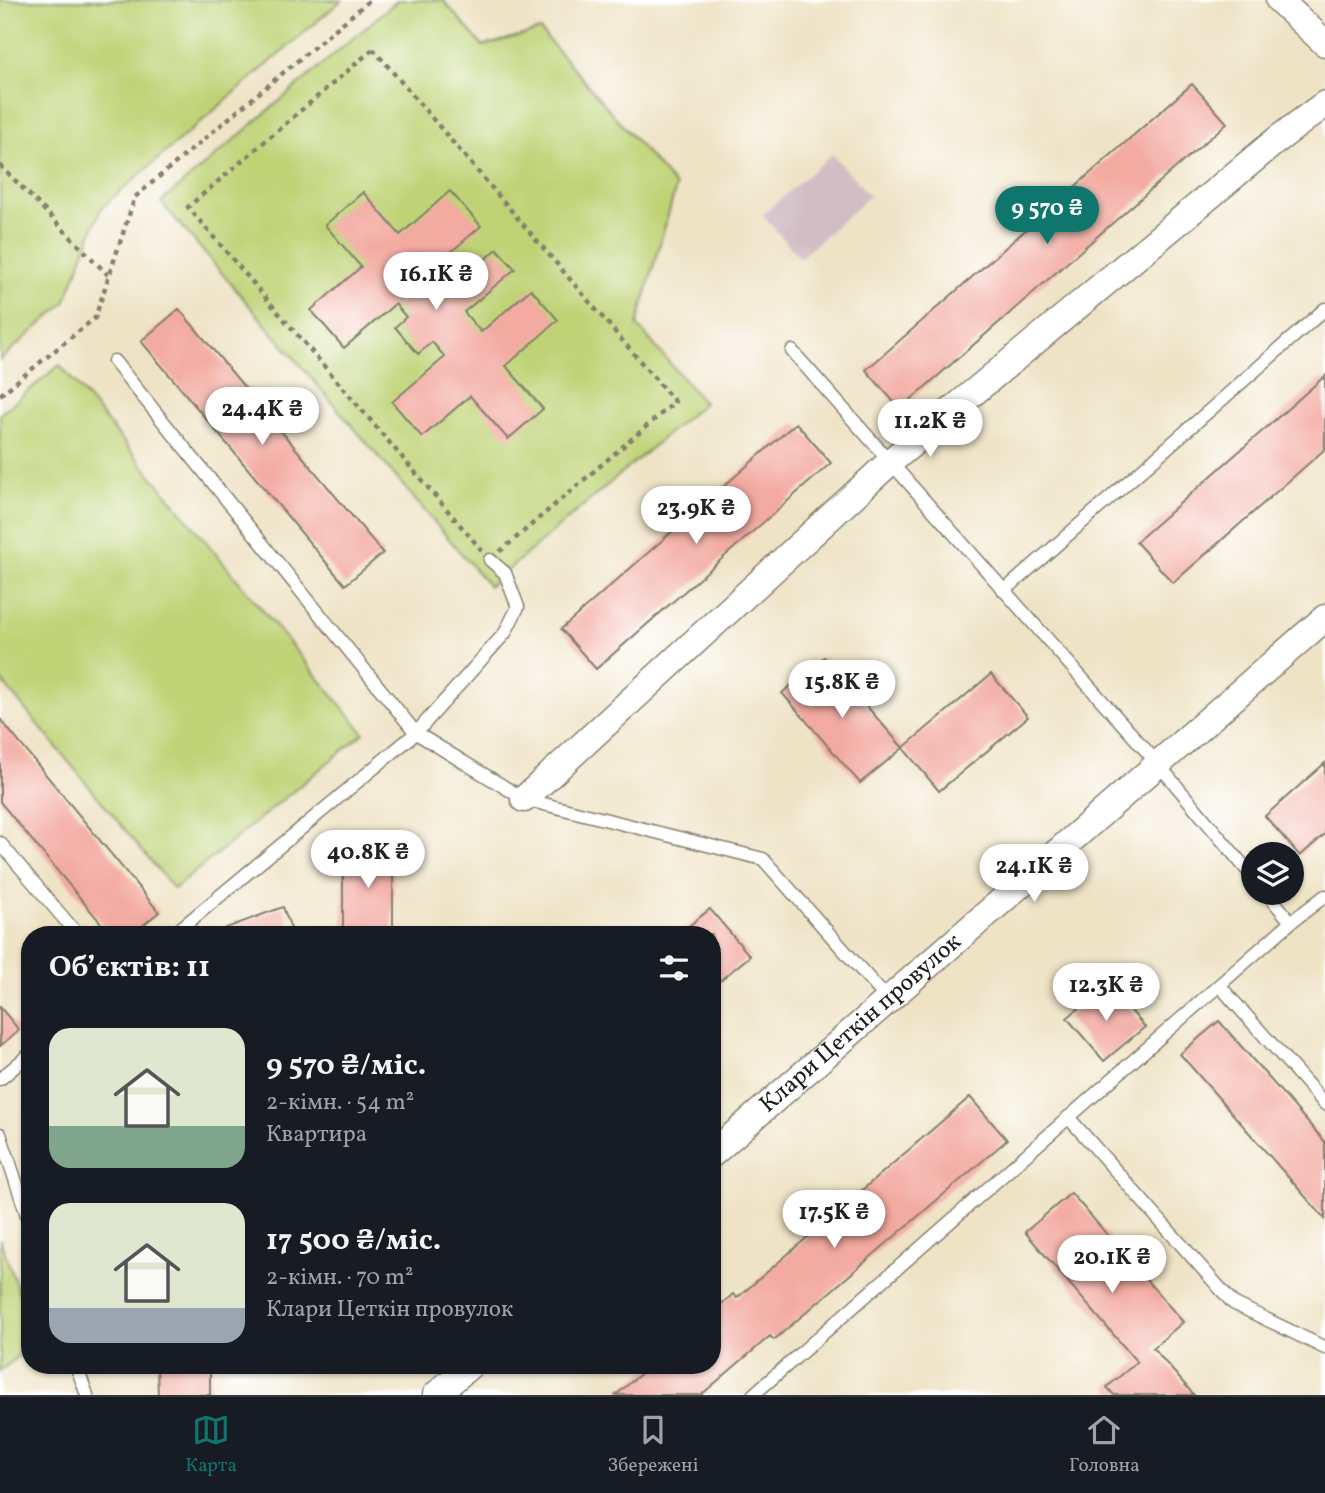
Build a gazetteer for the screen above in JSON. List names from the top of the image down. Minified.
{"streets":{"street":["Клари Цеткін провулок"]},"page":{"price":["9 570 ₴","16.1K ₴","24.4K ₴","11.2K ₴","23.9K ₴","15.8K ₴","40.8K ₴","24.1K ₴","12.3K ₴","17.5K ₴","20.1K ₴"],"heading":"Об’єктів: 11","list":[{"name":"9 570 ₴/міс.","note":"2-кімн. · 54 m² · Квартира"},{"name":"17 500 ₴/міс.","note":"2-кімн. · 70 m² · Клари Цеткін провулок"}],"tabs":["Карта","Збережені","Головна"]}}
